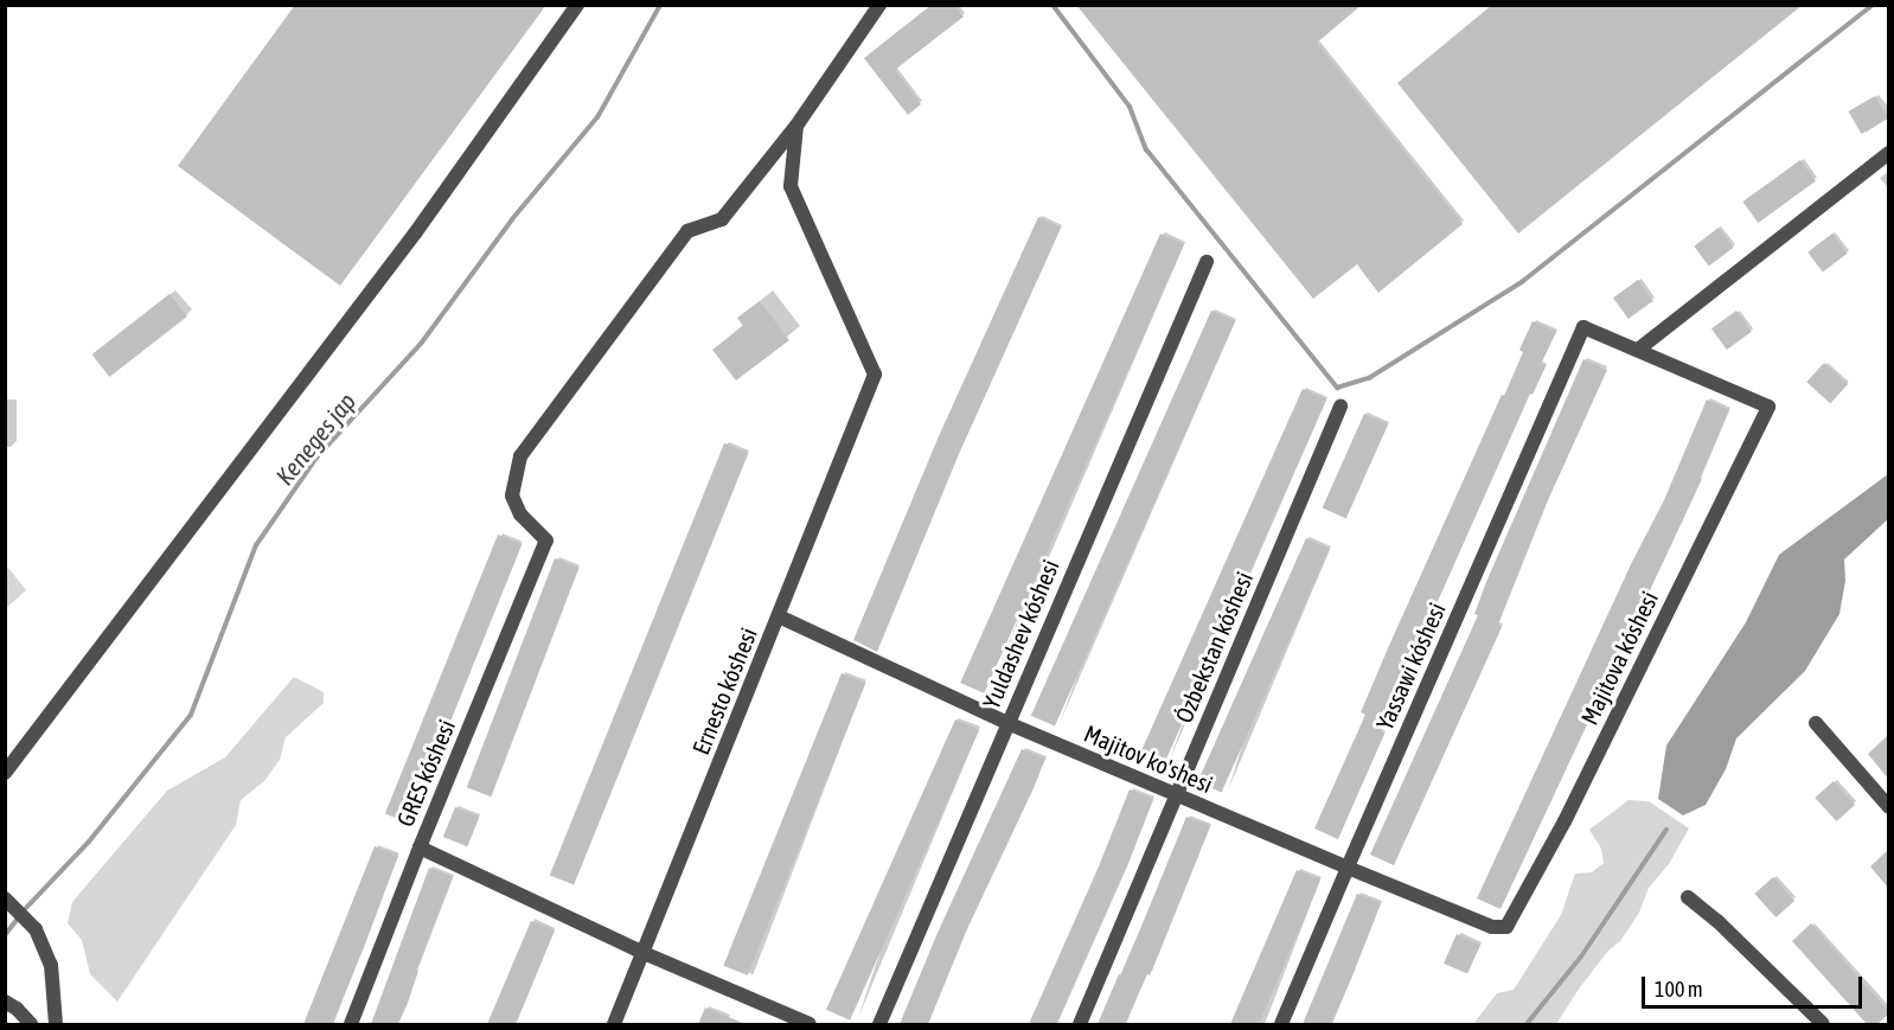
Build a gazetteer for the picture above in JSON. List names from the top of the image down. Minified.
{"streets":{"street":["Yuldashev kóshesi","Ózbekstan kóshesi","Majitova kóshesi","Yassawi kóshesi","Ernesto kóshesi","Majitov ko'shesi","GRES kóshesi"]},"crossings":[["Yuldashev kóshesi","Majitov ko'shesi"],["Ózbekstan kóshesi","Majitov ko'shesi"],["Majitova kóshesi","Yassawi kóshesi"],["Majitova kóshesi","Majitov ko'shesi"],["Yassawi kóshesi","Majitov ko'shesi"],["Ernesto kóshesi","Majitov ko'shesi"],["Ernesto kóshesi","GRES kóshesi"]],"water":["Keneges jap"],"scale_bar":"100 m"}
